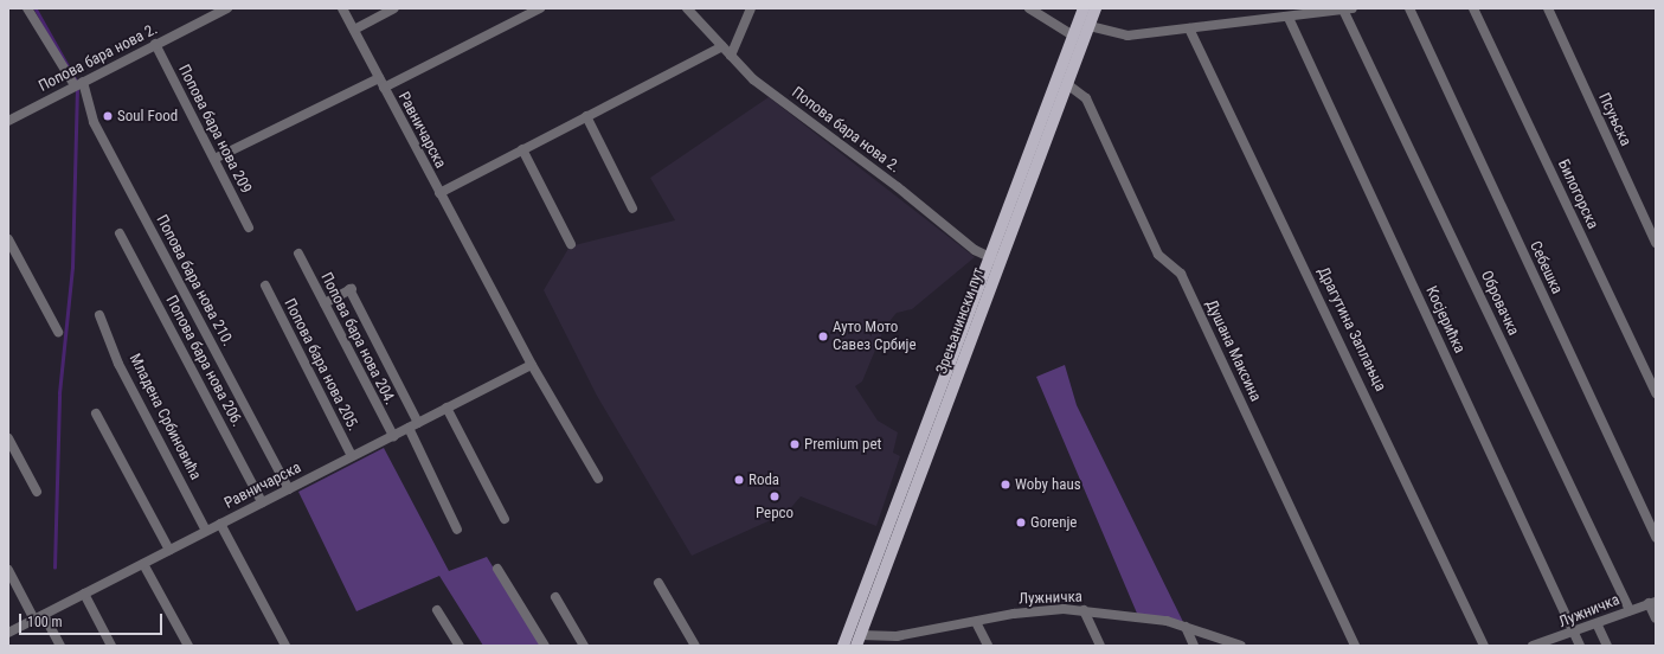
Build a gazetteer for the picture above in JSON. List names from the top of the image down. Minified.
{"streets":{"main road":["Зрењанински пут"],"street":["Попова бара нова 2.","Псуњска","Попова бара нова 209","Равничарска","Билогорска","Себешка","Попова бара нова 210.","Обровачка","Косјерићка","Драгутина Заплањца","Попова бара нова 204.","Душана Максина","Попова бара нова 206.","Попова бара нова 205.","Младена Србиновића","Лужничка"]},"crossings":[["Попова бара нова 2.","Попова бара нова 209"],["Попова бара нова 2.","Попова бара нова 210."],["Попова бара нова 2.","Зрењанински пут"],["Равничарска","Попова бара нова 210."],["Равничарска","Попова бара нова 204."],["Равничарска","Попова бара нова 206."],["Равничарска","Попова бара нова 205."],["Равничарска","Младена Србиновића"],["Обровачка","Лужничка"],["Косјерићка","Лужничка"],["Зрењанински пут","Душана Максина"],["Зрењанински пут","Лужничка"]],"places":["Soul Food","Ауто Мото Савез Србије","Premium pet","Roda","Woby haus","Pepco","Gorenje"],"scale_bar":"100 m"}
